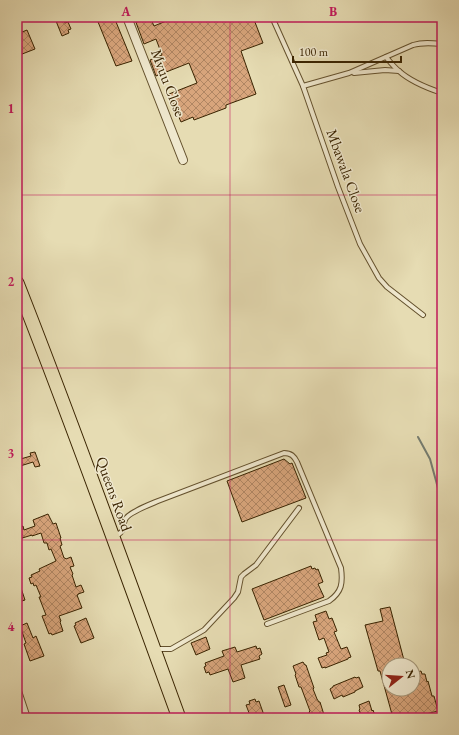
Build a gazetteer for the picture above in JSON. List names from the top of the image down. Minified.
{"streets":{"highway":["Queens Road"],"street":["Mvuu Close"],"lane":["Mbawala Close"]},"scale_bar":"100 m","north":"right","grid":{"columns":["A","B"],"rows":["1","2","3","4"]}}
